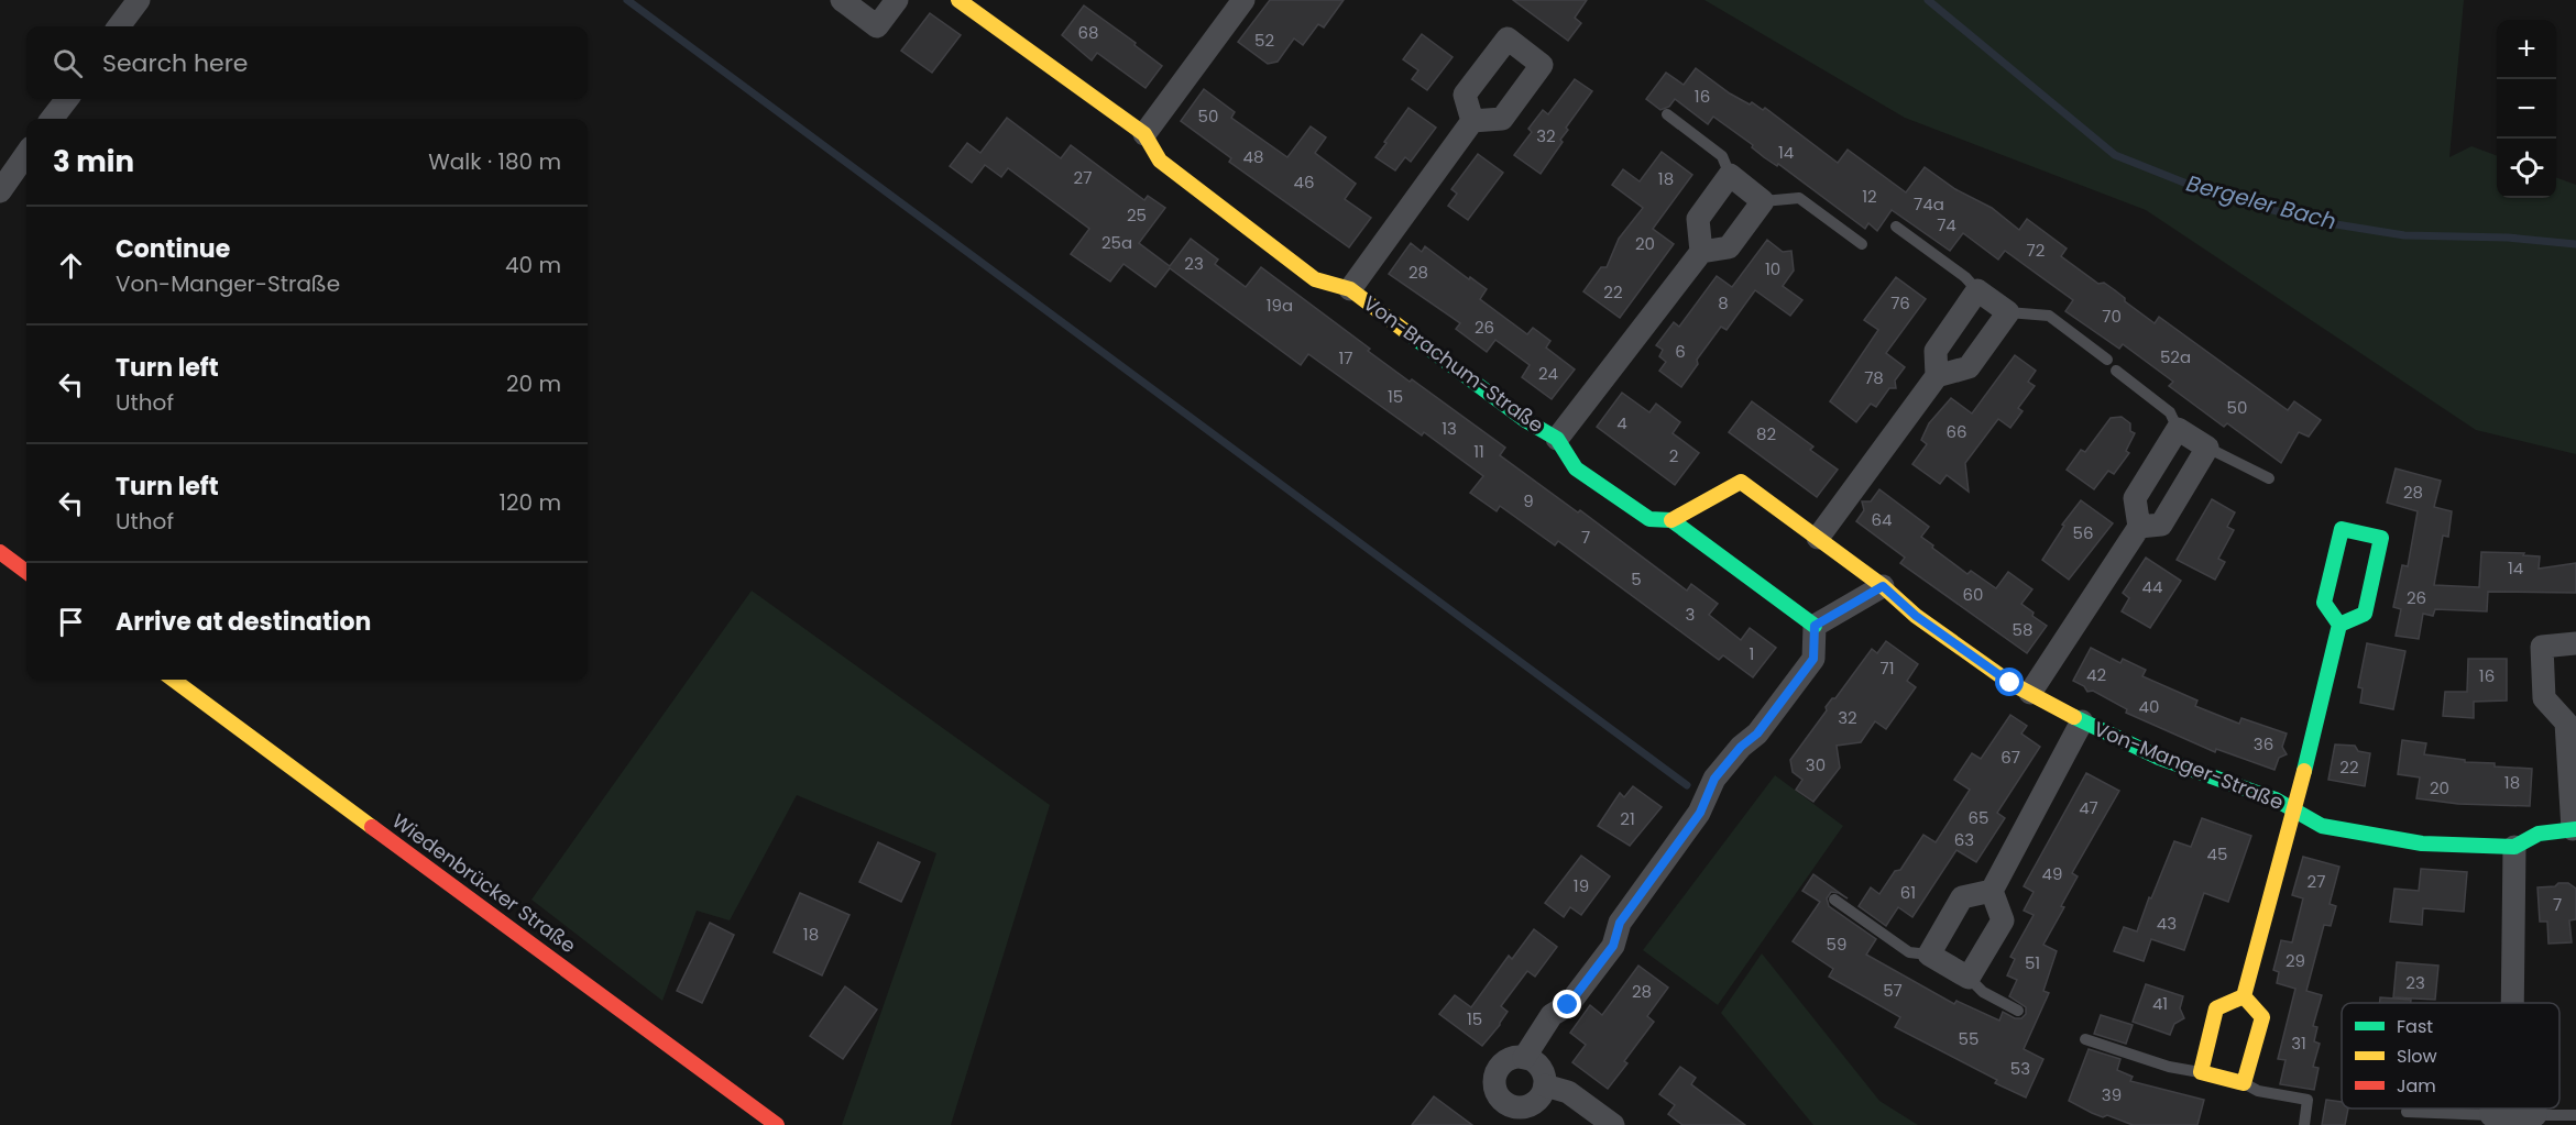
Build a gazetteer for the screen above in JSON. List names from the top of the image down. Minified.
{"streets":{"street":["Von-Brachum-Straße","Von-Manger-Straße","Wiedenbrücker Straße"]},"crossings":[["Von-Brachum-Straße","Von-Manger-Straße"]],"water":["Bergeler Bach"],"house_numbers":["68","52","16","50","32","14","48","27","18","46","12","74a","25","74","25a","20","72","23","10","28","22","8","76","19a","70","26","6","52a","17","24","78","15","50","4","13","66","82","11","2","28","9","64","56","7","14","5","44","60","26","3","58","1","71","42","16","40","32","36","67","30","22","18","20","47","65","21","63","45","49","27","19","61","7","43","18","59","29","51","23","57","28","41","15","55","31","53","39"],"legend":["Fast","Slow","Jam"],"page":{"map_buttons":["+","−"],"search":"Search here","heading":["3 min","Walk · 180 m"],"list":[["Continue","Von-Manger-Straße","40 m"],["Turn left","Uthof","20 m"],["Turn left","Uthof","120 m"],"Arrive at destination"]}}
